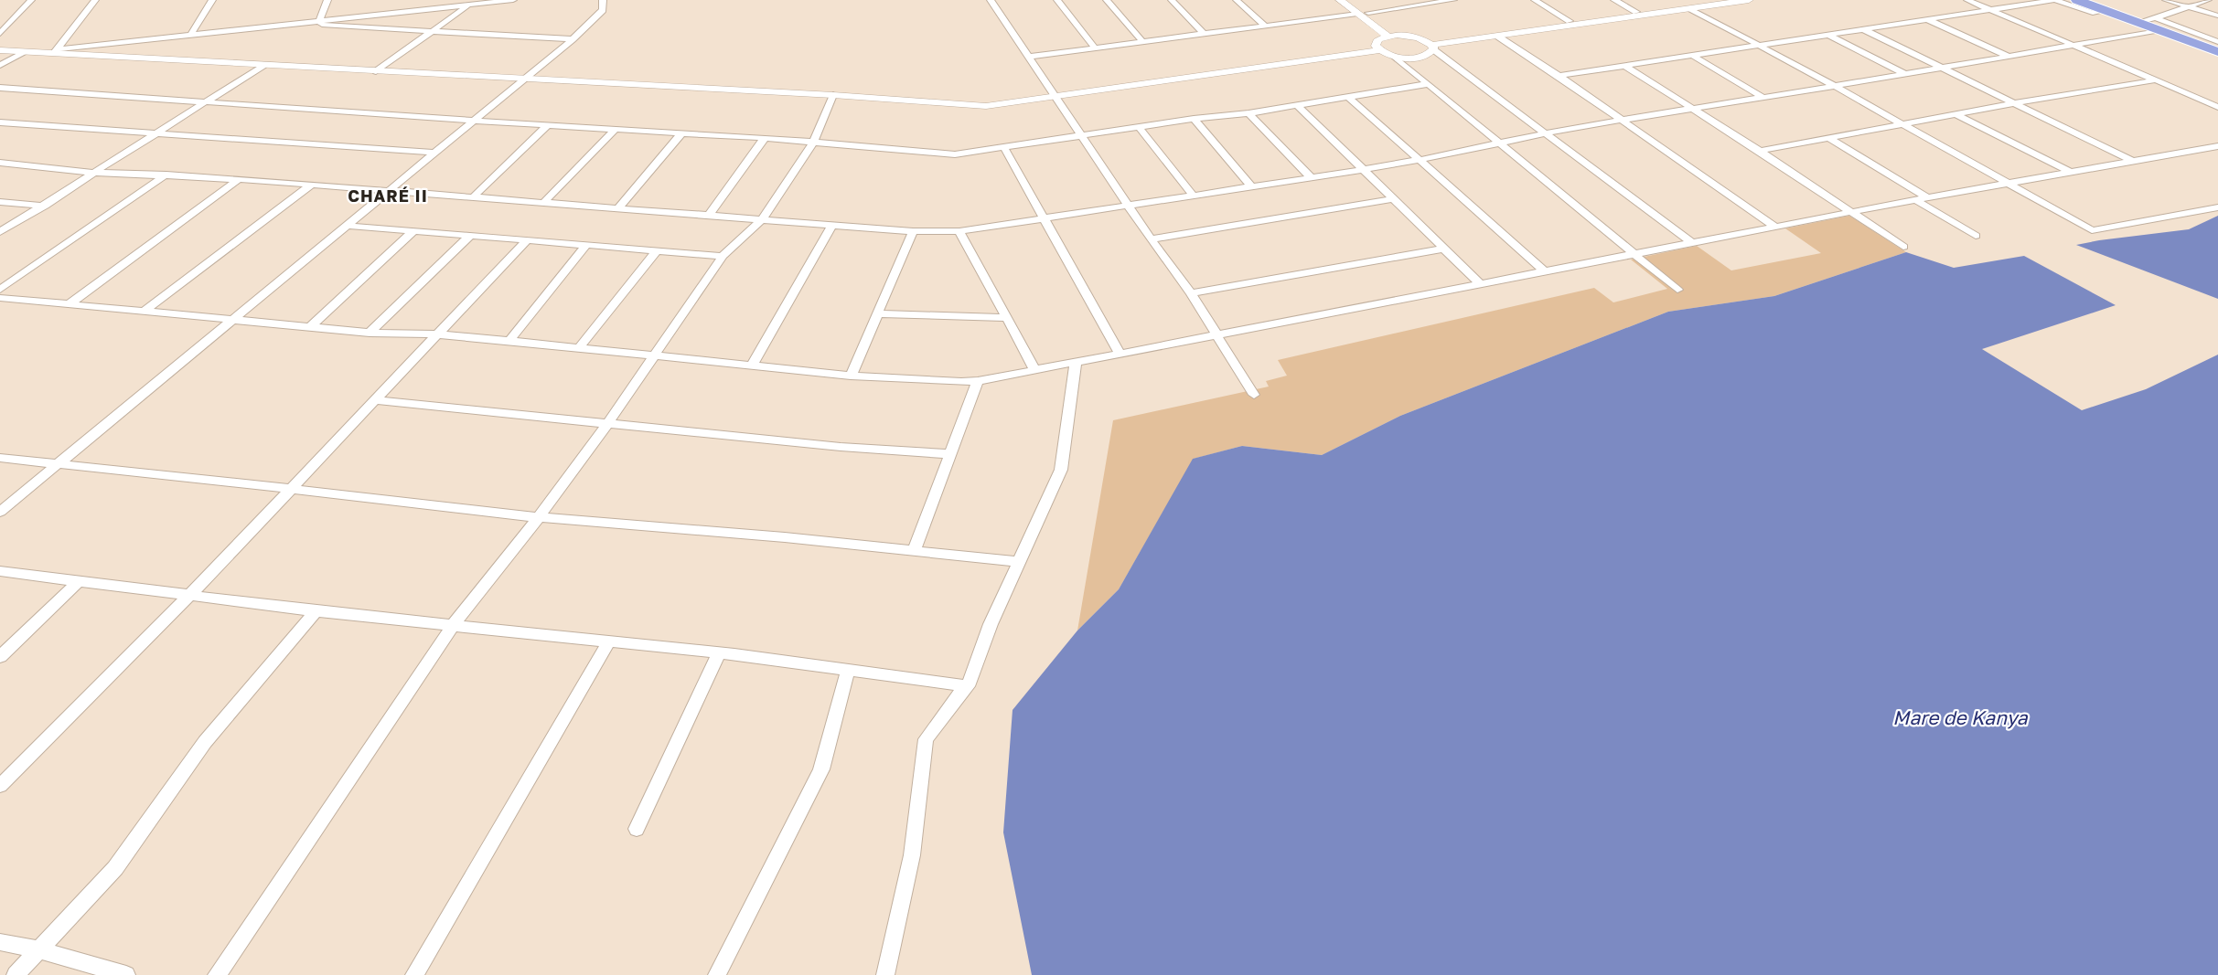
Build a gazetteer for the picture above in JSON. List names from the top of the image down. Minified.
{"districts":["CHARÉ II"],"water":["Mare de Kanya"]}
